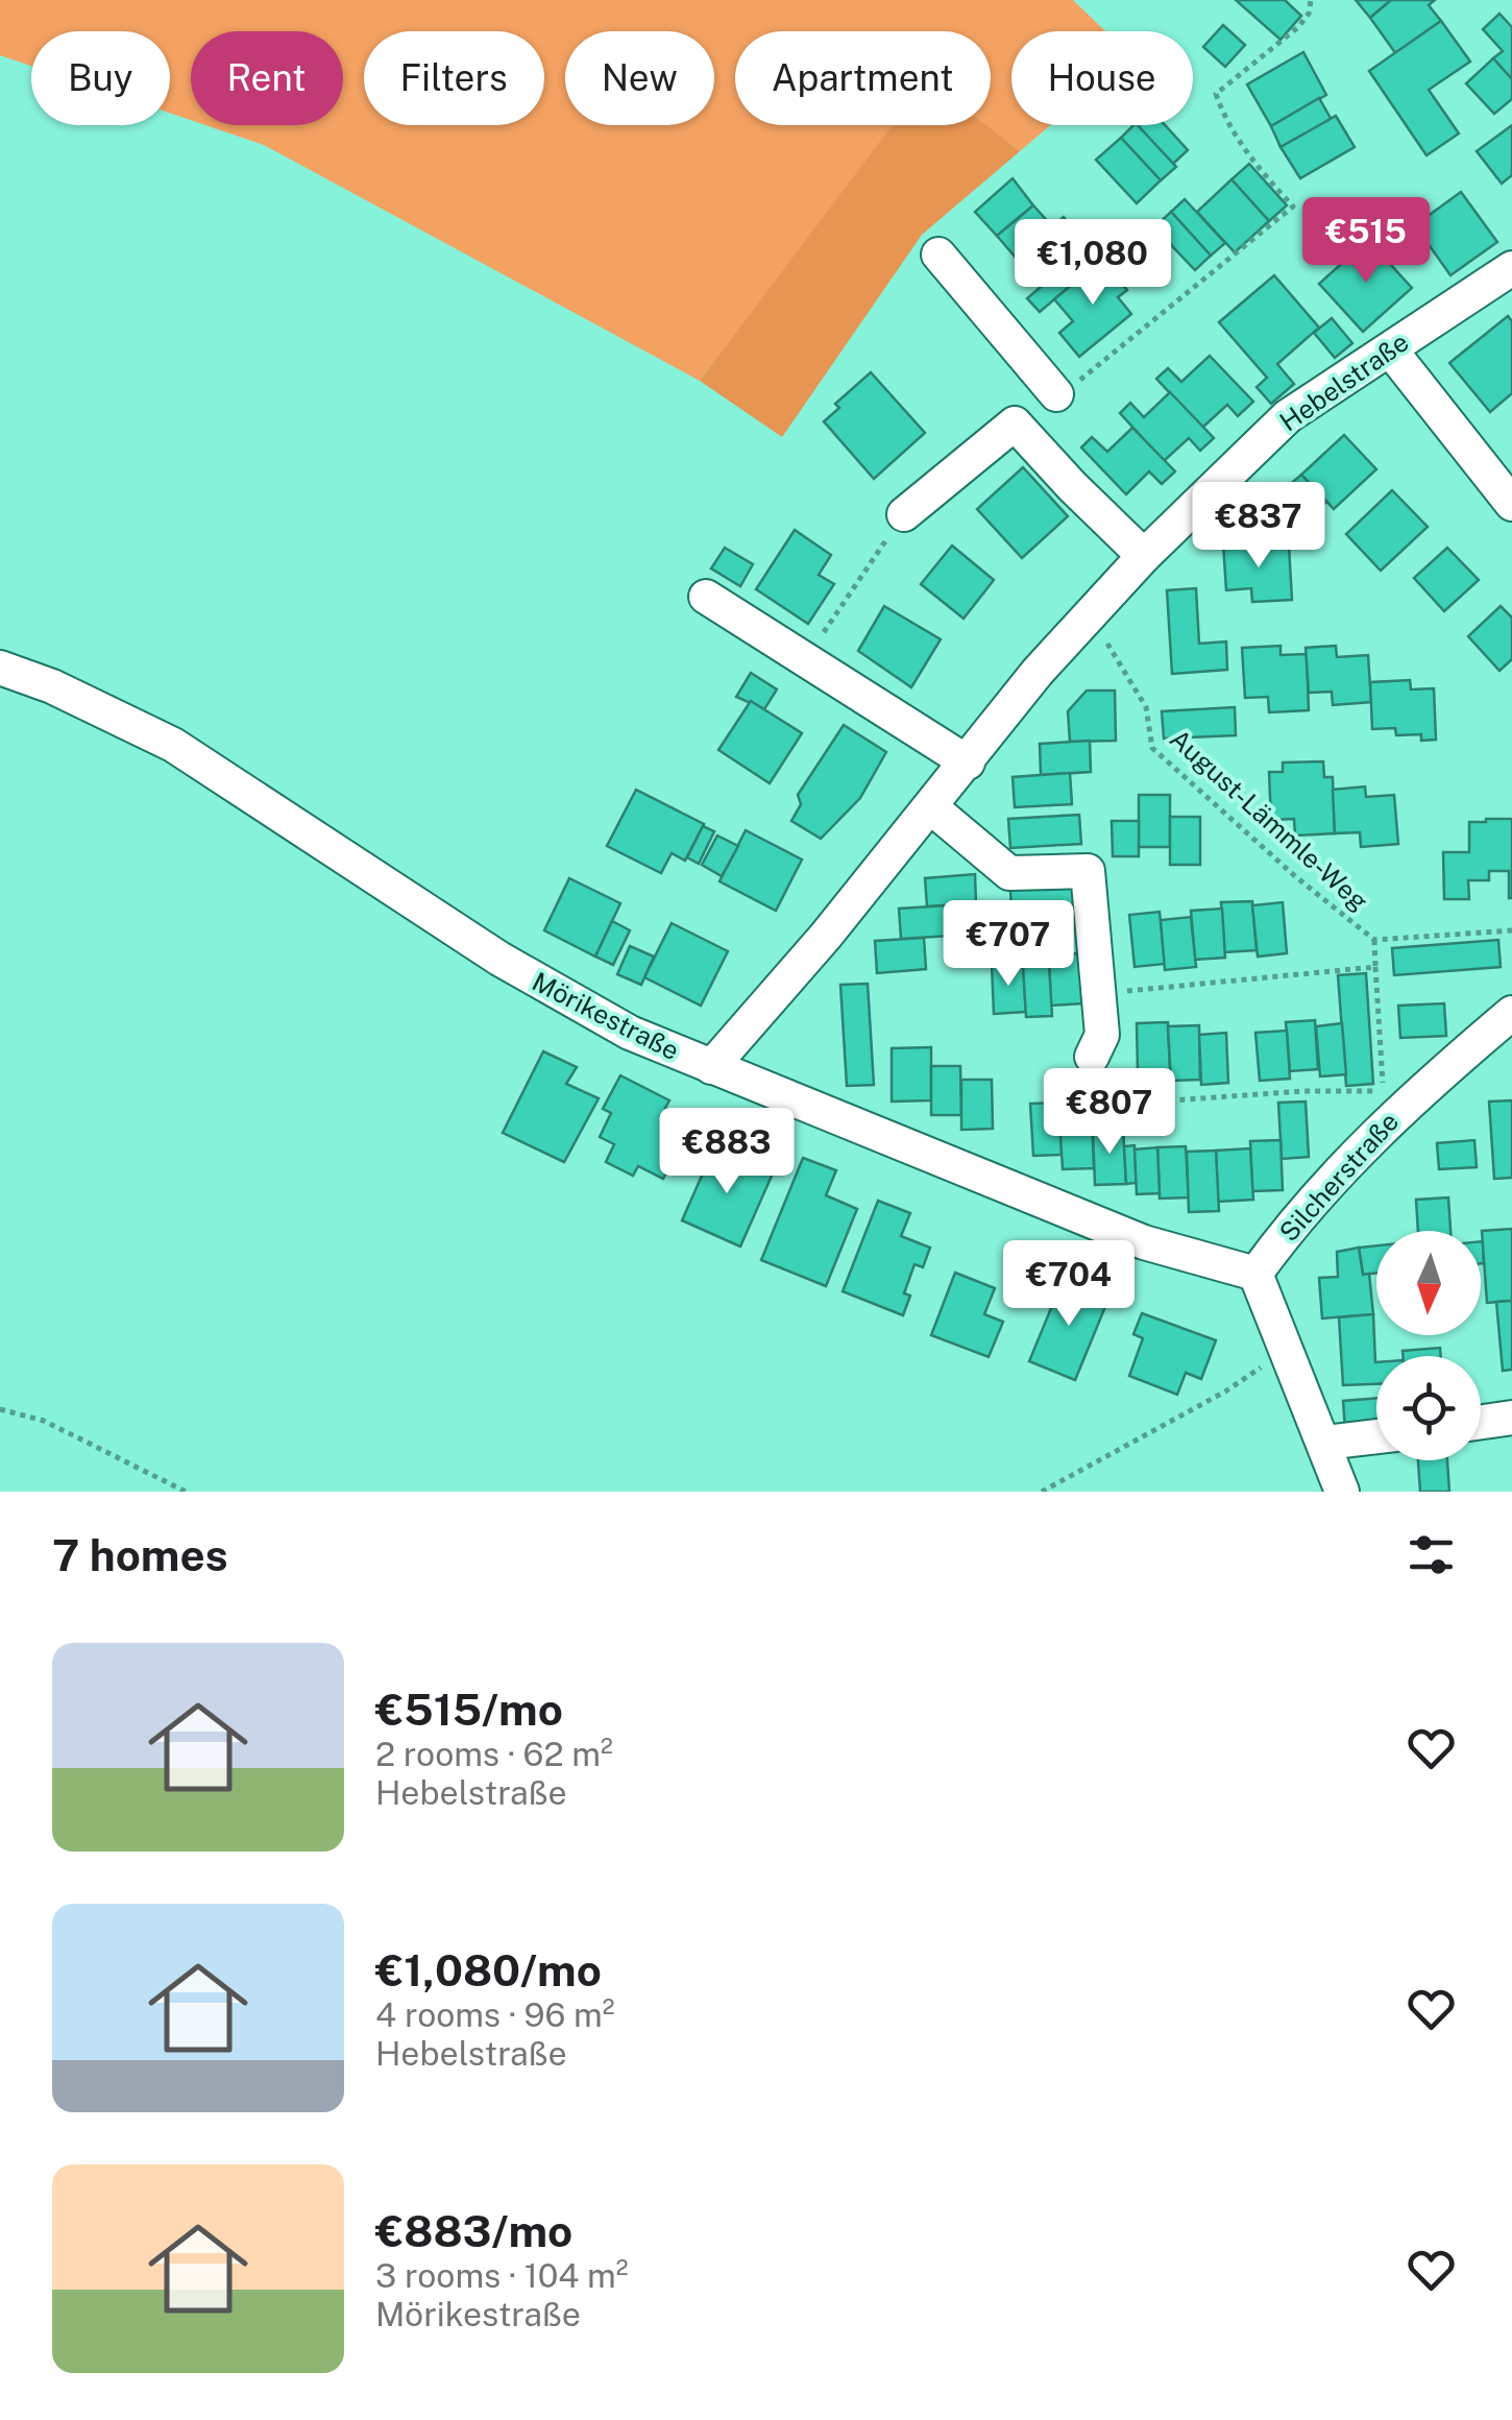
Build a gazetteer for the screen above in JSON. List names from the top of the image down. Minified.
{"streets":{"street":["Hebelstraße","Mörikestraße","Silcherstraße"],"path":["August-Lämmle-Weg"]},"crossings":[["Hebelstraße","August-Lämmle-Weg"],["Hebelstraße","Mörikestraße"],["Mörikestraße","Silcherstraße"]],"north":"bottom","page":{"chip":["Buy","Rent","Filters","New","Apartment","House"],"price":["€515","€1,080","€837","€707","€807","€883","€704"],"heading":"7 homes","list":[{"name":"€515/mo","note":"2 rooms · 62 m² · Hebelstraße"},{"name":"€1,080/mo","note":"4 rooms · 96 m² · Hebelstraße"},{"name":"€883/mo","note":"3 rooms · 104 m² · Mörikestraße"}]}}
